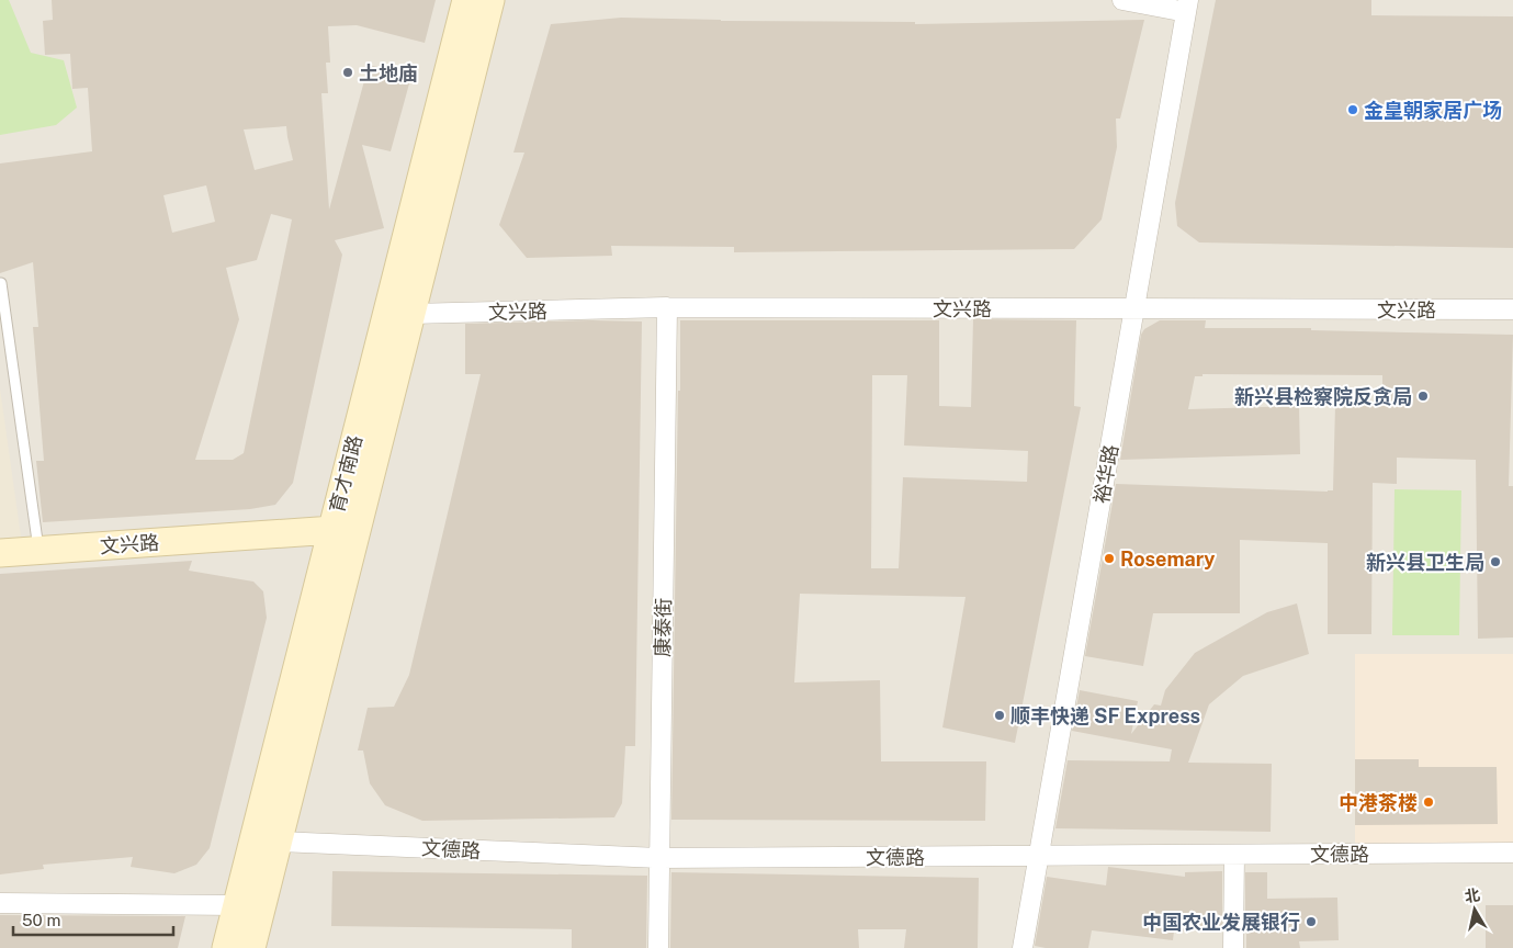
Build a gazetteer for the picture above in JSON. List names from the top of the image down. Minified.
{"streets":{"street":["文兴路","育才南路","裕华路","康泰街","文德路"]},"crossings":[["文兴路","育才南路"],["文兴路","裕华路"],["文兴路","康泰街"],["育才南路","文德路"],["裕华路","文德路"],["康泰街","文德路"]],"places":["土地庙","金皇朝家居广场","新兴县检察院反贪局","Rosemary","新兴县卫生局","顺丰快递 SF Express","中港茶楼","中国农业发展银行"],"scale_bar":"50 m","north":"top"}
